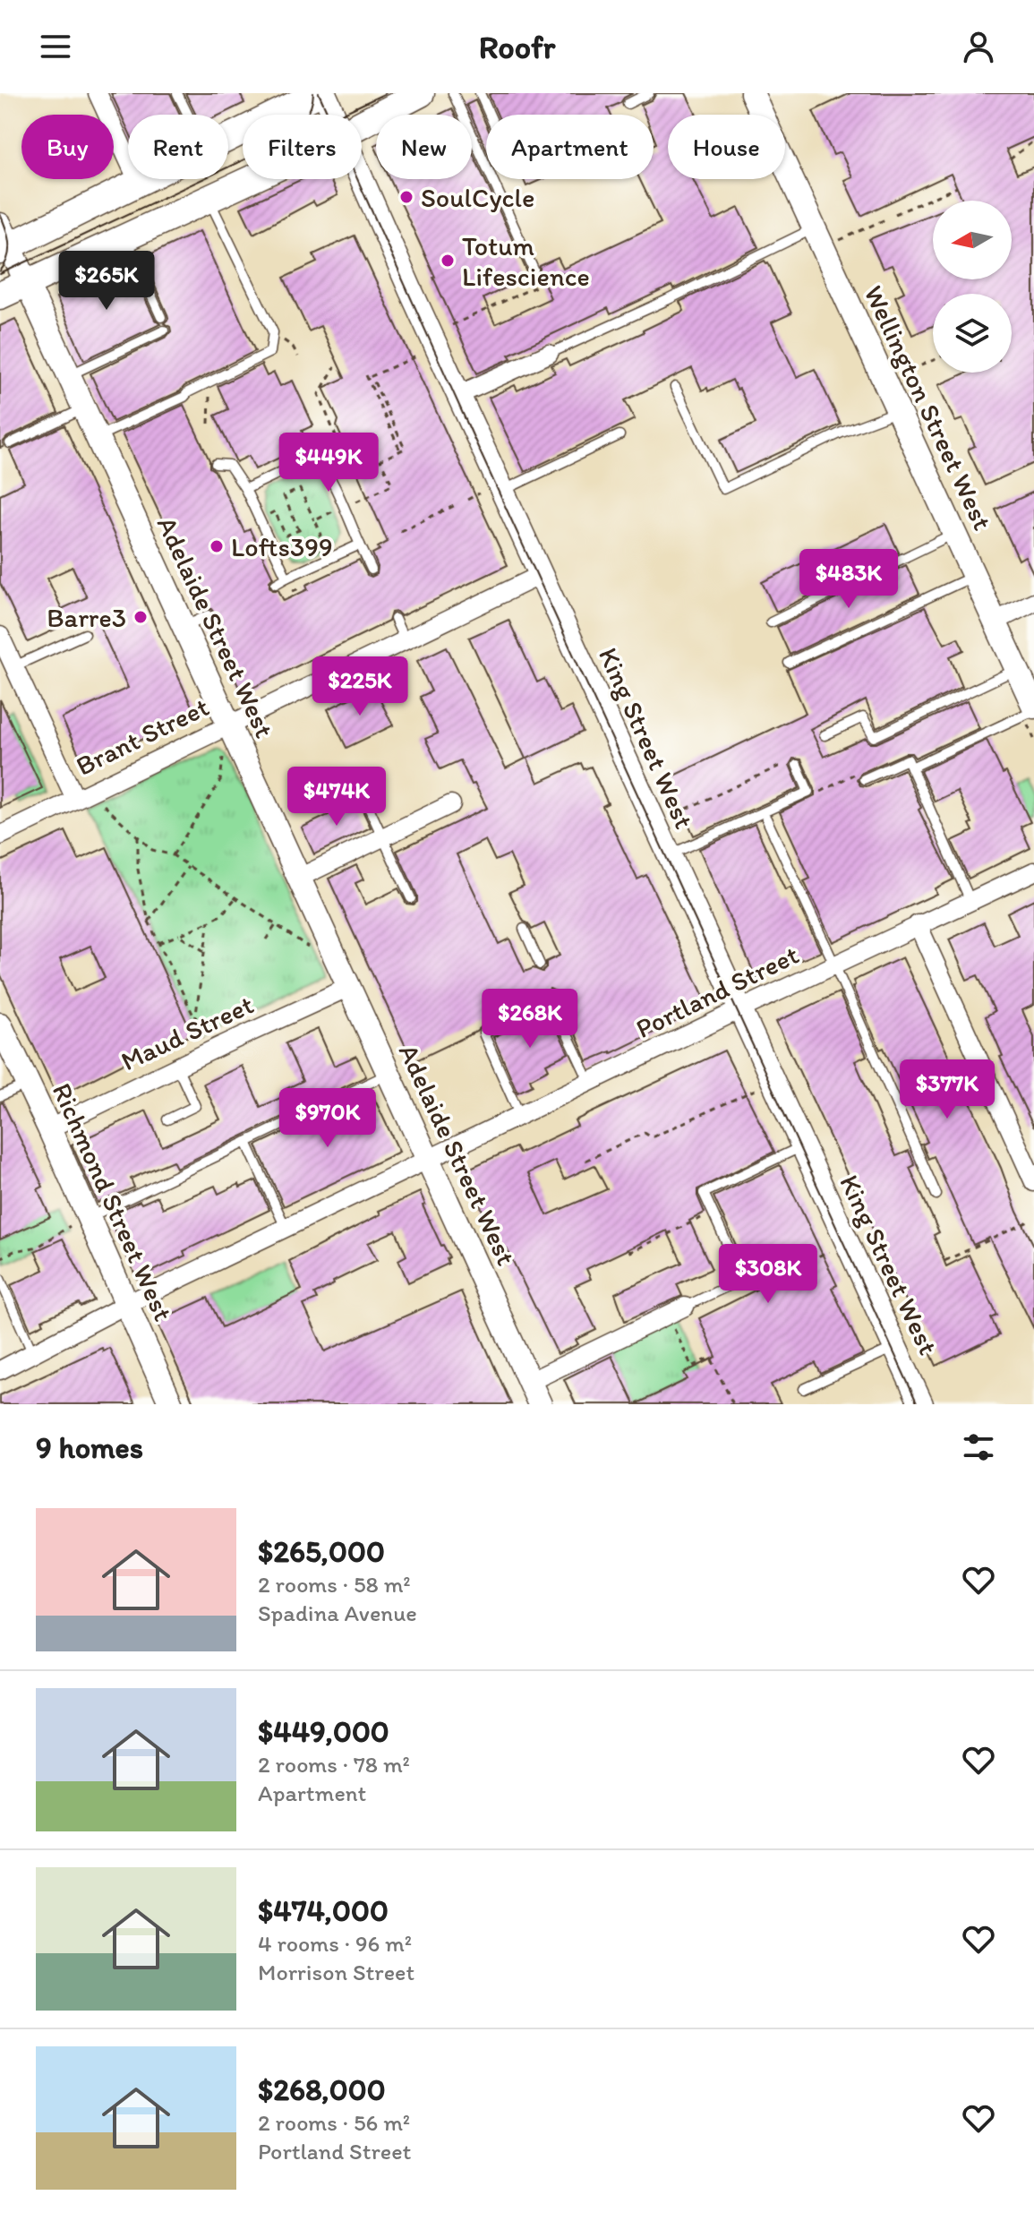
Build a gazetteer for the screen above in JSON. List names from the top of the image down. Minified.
{"streets":{"main road":["Wellington Street West","Adelaide Street West","King Street West","Richmond Street West"],"street":["Brant Street","Portland Street","Maud Street"]},"crossings":[["Adelaide Street West","Brant Street"],["Adelaide Street West","Portland Street"],["Adelaide Street West","Maud Street"],["Brant Street","King Street West"],["King Street West","Portland Street"],["Portland Street","Richmond Street West"],["Maud Street","Richmond Street West"]],"places":["SoulCycle","Totum Lifescience","Lofts399","Barre3"],"north":"left","page":{"header":"Roofr","chip":["Buy","Rent","Filters","New","Apartment","House"],"price":["$265K","$449K","$483K","$225K","$474K","$268K","$377K","$970K","$308K"],"heading":"9 homes","list":[{"name":"$265,000","note":"2 rooms · 58 m² · Spadina Avenue"},{"name":"$449,000","note":"2 rooms · 78 m² · Apartment"},{"name":"$474,000","note":"4 rooms · 96 m² · Morrison Street"},{"name":"$268,000","note":"2 rooms · 56 m² · Portland Street"}]}}
